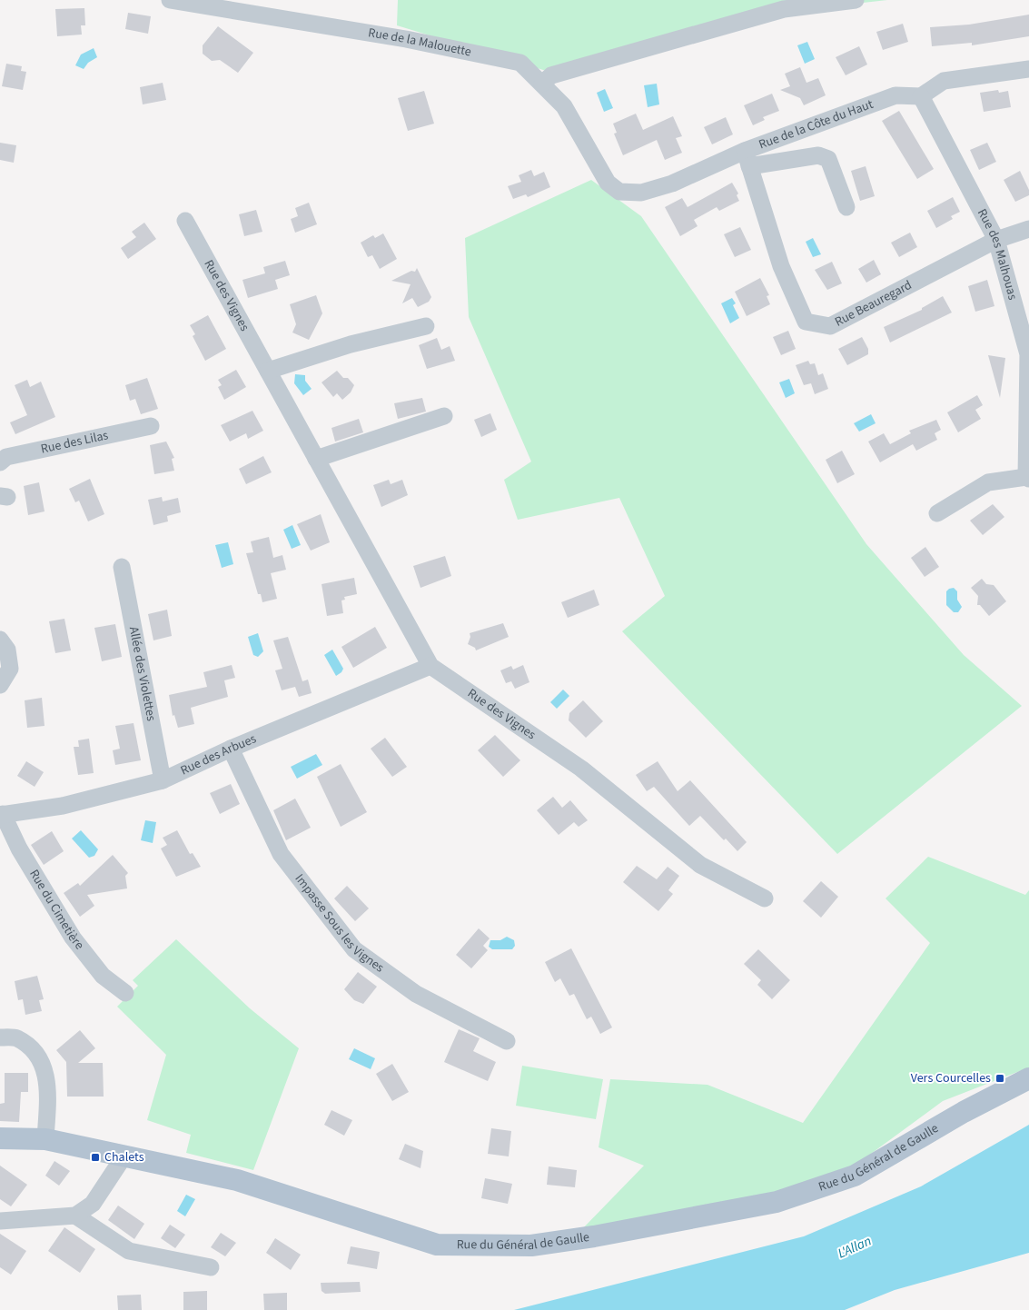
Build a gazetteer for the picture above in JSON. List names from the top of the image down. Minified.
{"streets":{"main road":["Rue du Général de Gaulle"],"street":["Rue de la Malouette","Rue de la Côte du Haut","Rue des Malhouas","Rue des Vignes","Rue Beauregard","Rue des Lilas","Allée des Violettes","Rue des Arbues","Rue du Cimetière","Impasse Sous les Vignes"]},"crossings":[["Rue de la Malouette","Rue de la Côte du Haut"],["Rue de la Côte du Haut","Rue des Malhouas"],["Rue de la Côte du Haut","Rue Beauregard"],["Rue des Malhouas","Rue Beauregard"],["Rue des Vignes","Rue des Arbues"],["Allée des Violettes","Rue des Arbues"],["Rue des Arbues","Rue du Cimetière"],["Rue des Arbues","Impasse Sous les Vignes"]],"water":["L'Allan"],"places":{"transit":["Vers Courcelles","Chalets"]}}
